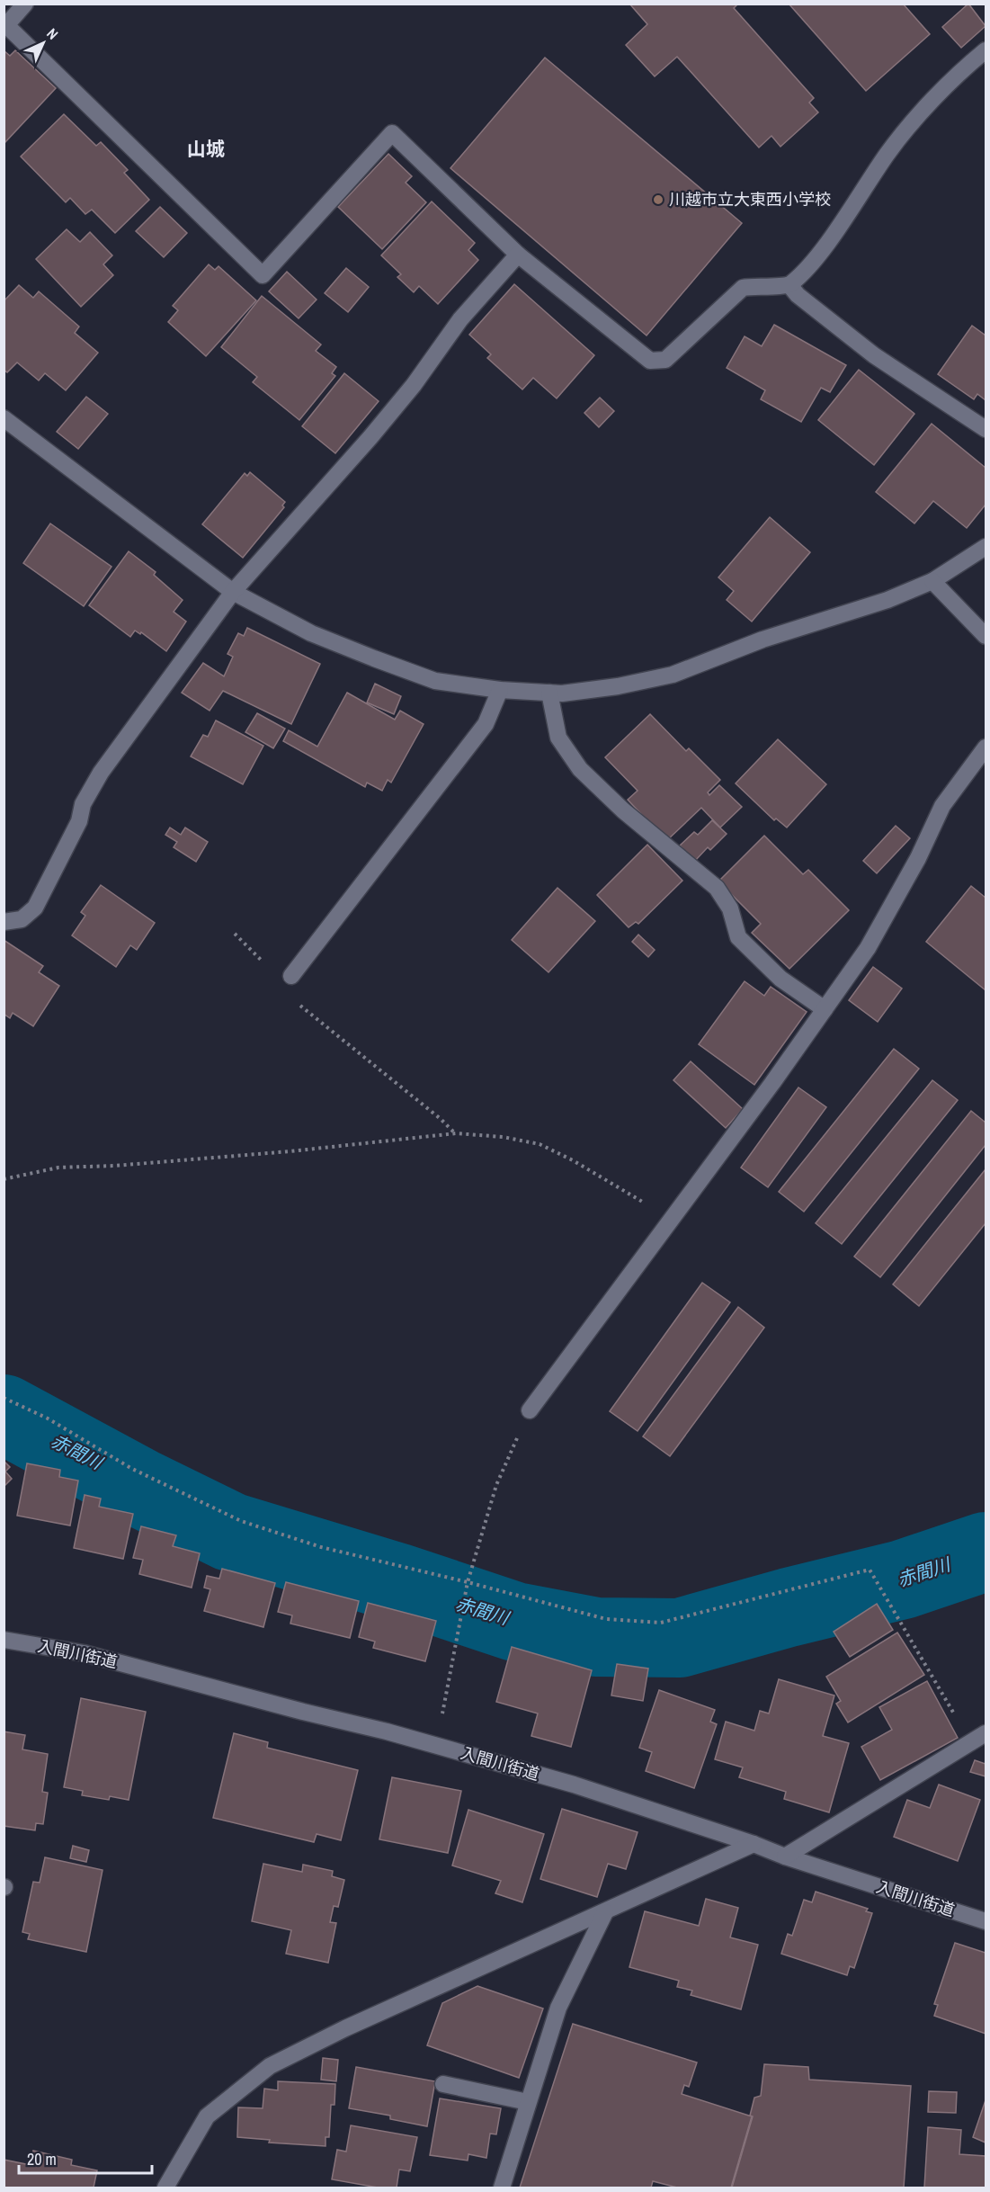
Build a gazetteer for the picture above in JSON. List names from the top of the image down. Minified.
{"streets":{"street":["入間川街道"]},"districts":["山城"],"water":["赤間川"],"places":["川越市立大東西小学校"],"scale_bar":"20 m","north":"top right"}
